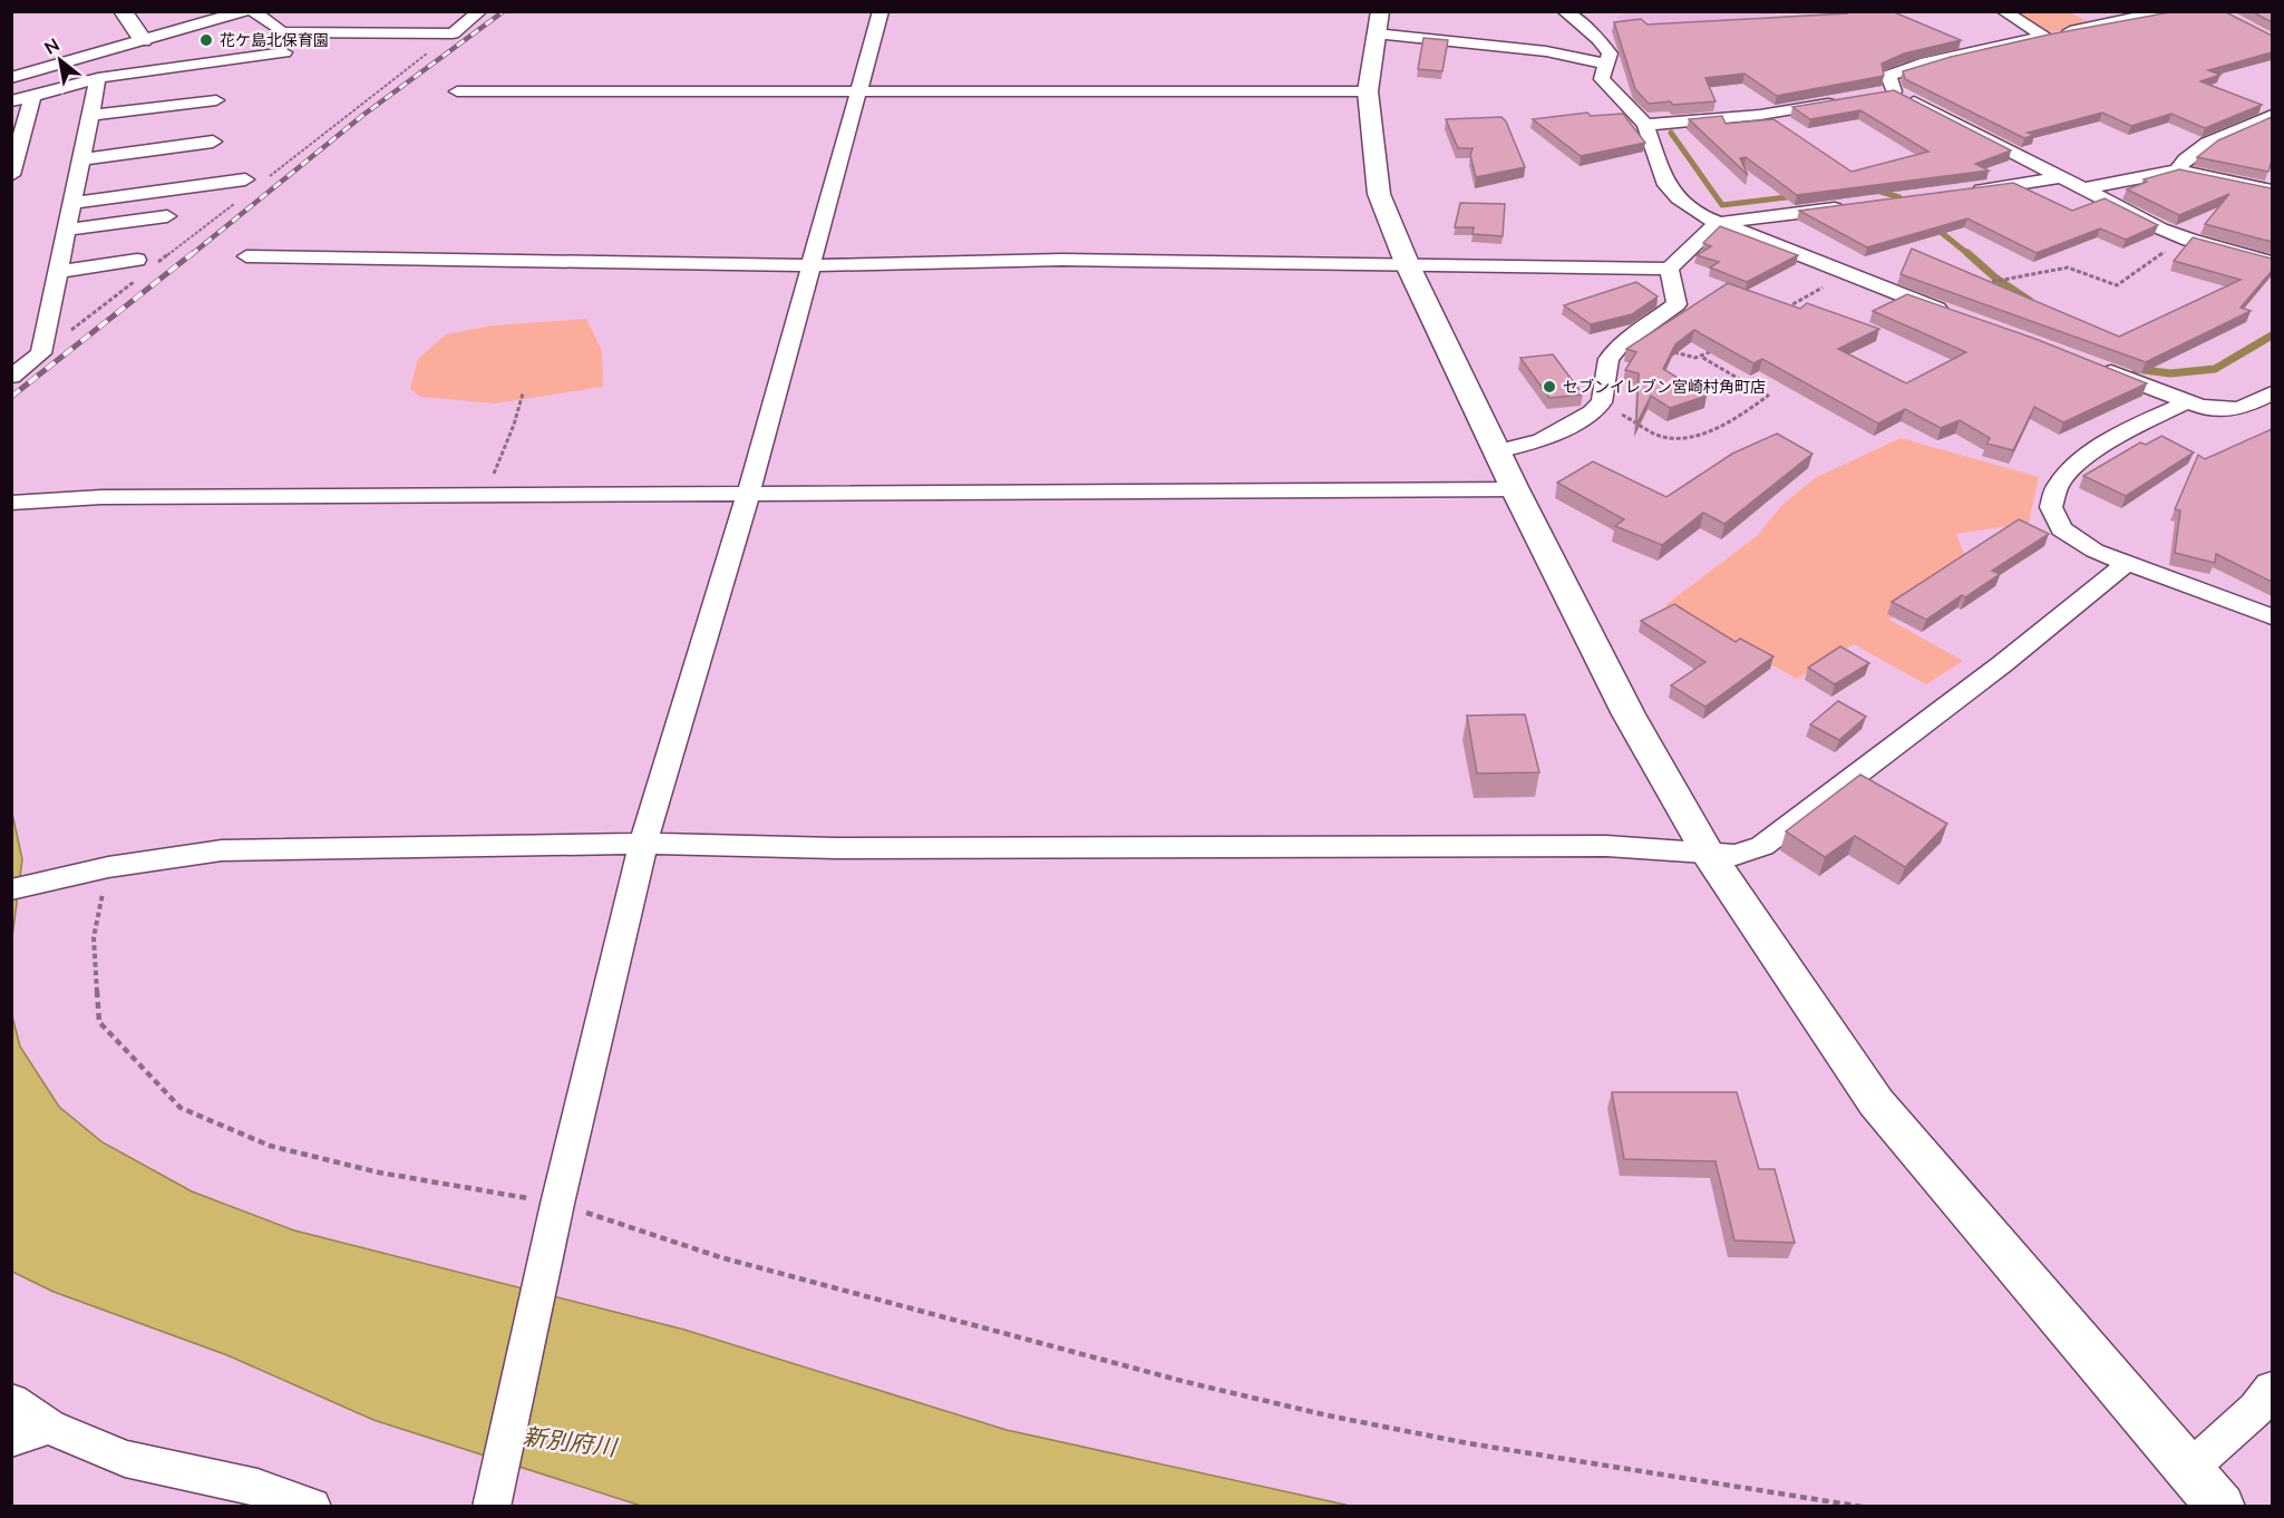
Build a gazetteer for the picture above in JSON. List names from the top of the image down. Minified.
{"water":["新別府川"],"places":["花ケ島北保育園","セブンイレブン宮崎村角町店"],"north":"top left"}
